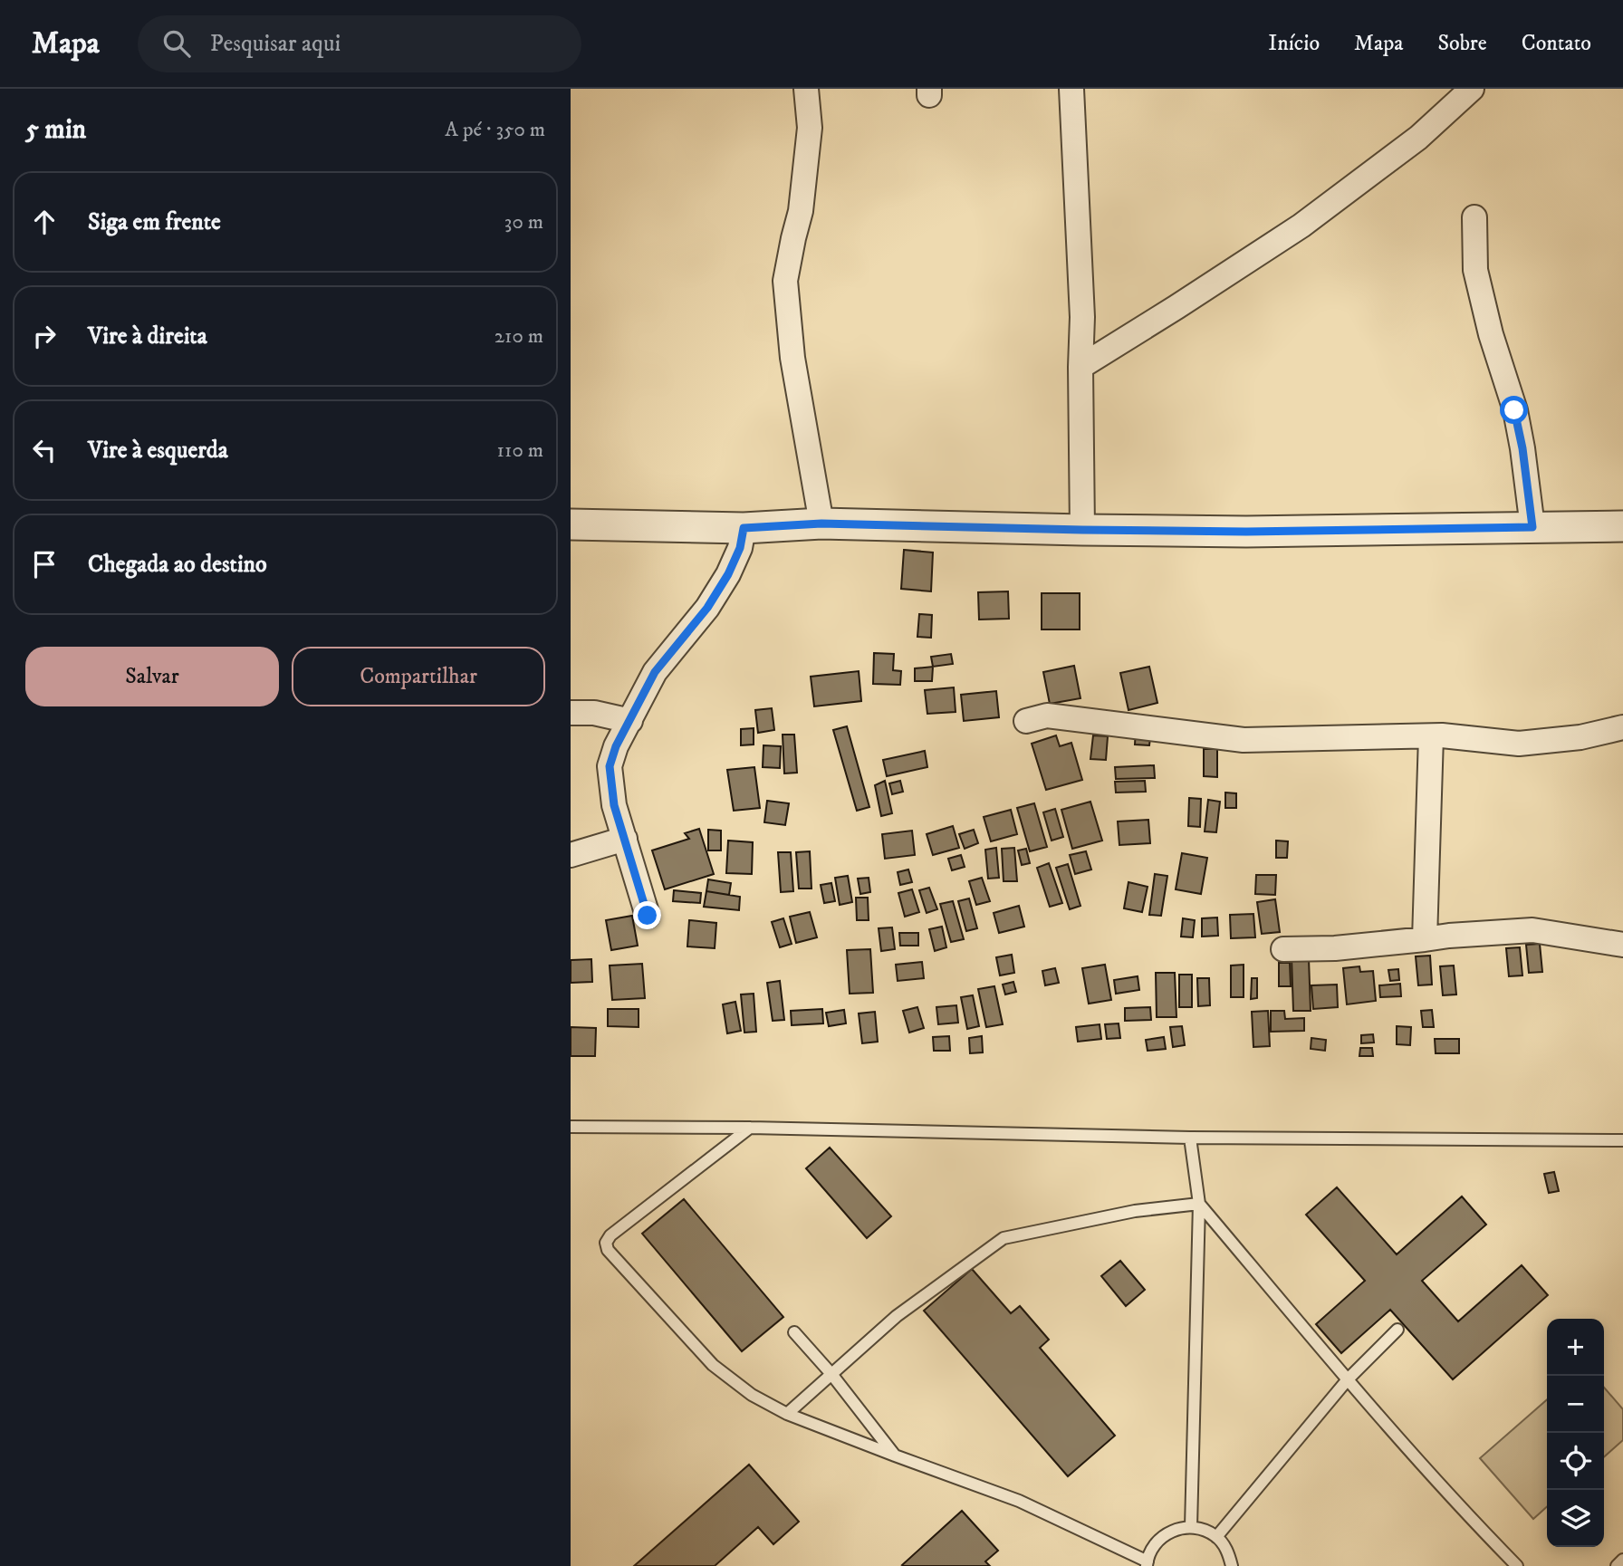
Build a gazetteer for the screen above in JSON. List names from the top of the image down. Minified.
{"page":{"header":"Mapa","search":"Pesquisar aqui","nav":["Início","Mapa","Sobre","Contato"],"heading":["5 min","A pé · 350 m"],"list":[["Siga em frente","30 m"],["Vire à direita","210 m"],["Vire à esquerda","110 m"],"Chegada ao destino"],"buttons":["Salvar","Compartilhar"],"map_buttons":["+","−"]}}
